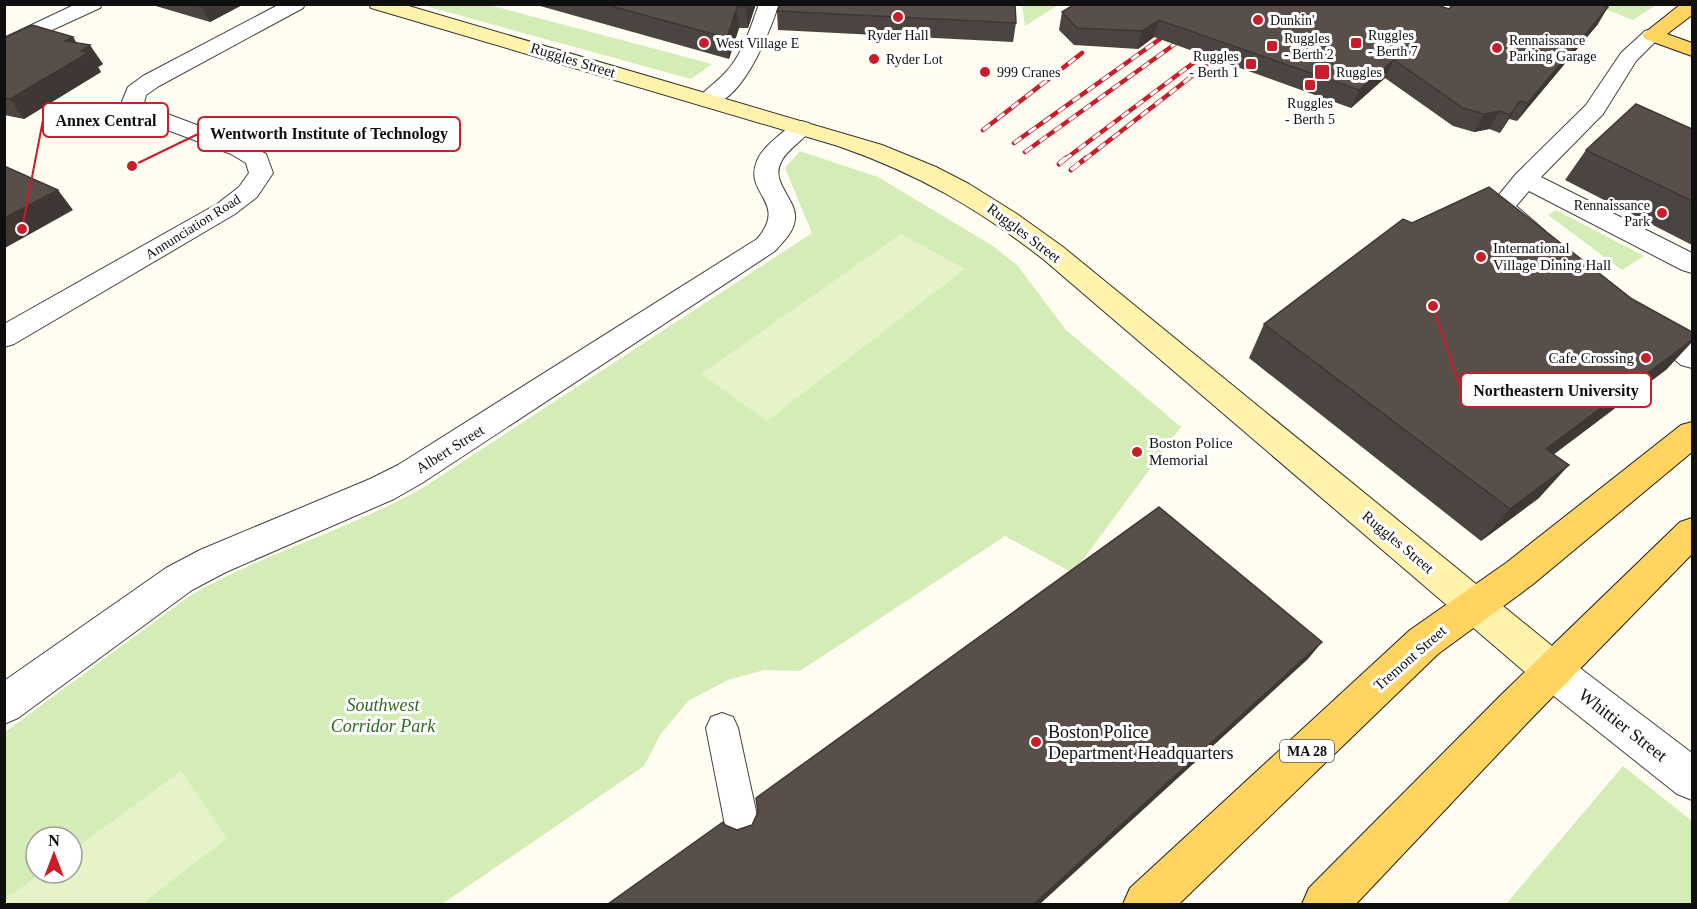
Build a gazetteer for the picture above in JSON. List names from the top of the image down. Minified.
{"streets":{"main road":["Ruggles Street","Tremont Street","MA 28"],"street":["Annunciation Road","Albert Street","Whittier Street"]},"crossings":[["Ruggles Street","Albert Street"],["Ruggles Street","Tremont Street"],["Ruggles Street","Whittier Street"]],"parks":["Southwest Corridor Park"],"places":{"other":["Ryder Hall","Dunkin'","West Village E","Rennaissance Parking Garage","Ryder Lot","999 Cranes","Wentworth Institute of Technology","Rennaissance Park","Annex Central","International Village Dining Hall","Northeastern University","Cafe Crossing","Boston Police Memorial","Boston Police Department Headquarters"],"transit":["Ruggles - Berth 7","Ruggles - Berth 2","Ruggles - Berth 1","Ruggles","Ruggles - Berth 5"]},"north":"top"}
